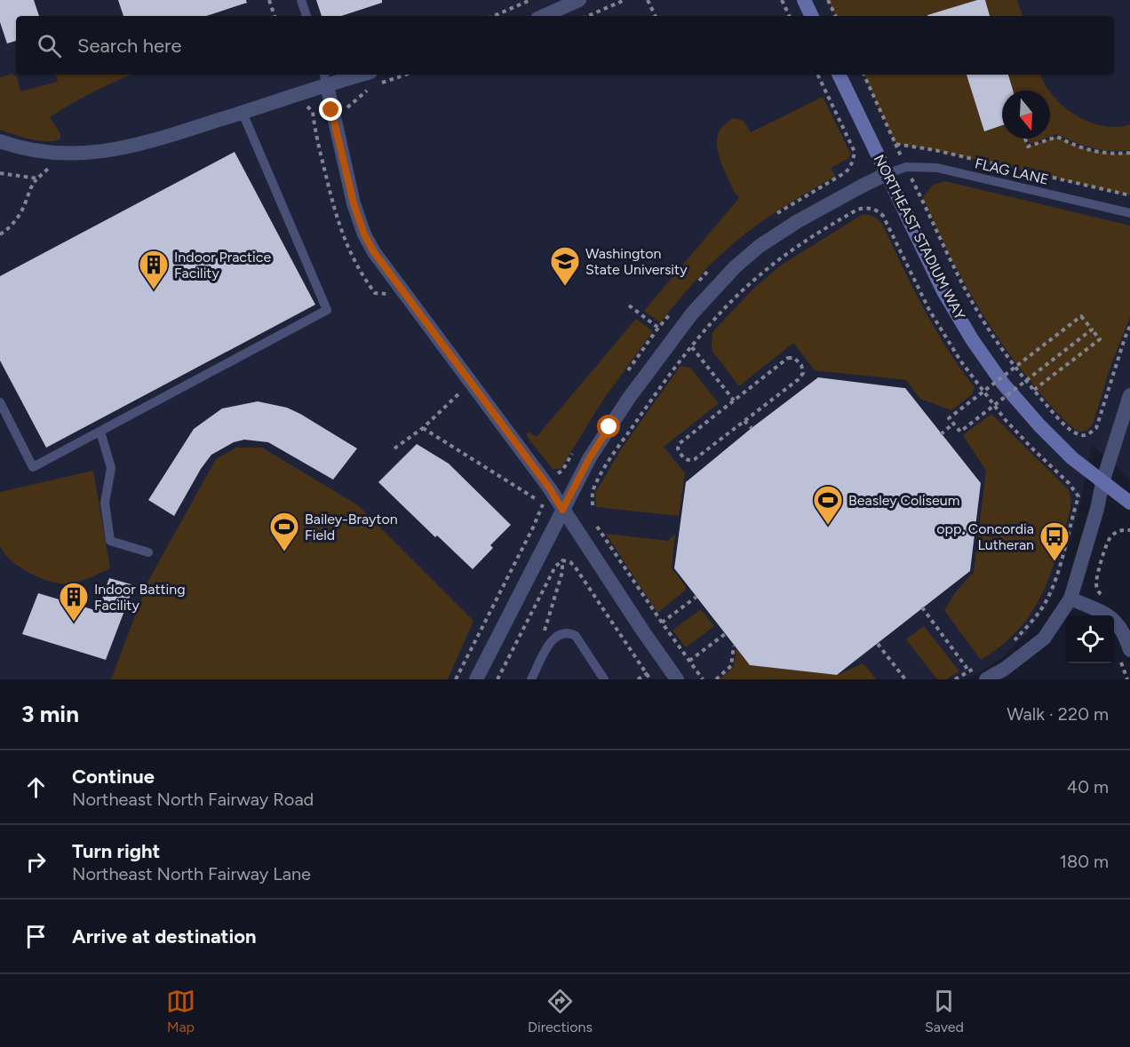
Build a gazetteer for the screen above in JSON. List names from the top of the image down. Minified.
{"streets":{"main road":["NORTHEAST STADIUM WAY"],"lane":["FLAG LANE"]},"crossings":[["FLAG LANE","NORTHEAST STADIUM WAY"]],"places":{"school or university":["Washington State University"],"building":["Indoor Practice Facility","Indoor Batting Facility"],"sports":["Beasley Coliseum","Bailey-Brayton Field"],"bus stop":["opp. Concordia Lutheran"]},"north":"bottom","page":{"search":"Search here","heading":["3 min","Walk · 220 m"],"list":[["Continue","Northeast North Fairway Road","40 m"],["Turn right","Northeast North Fairway Lane","180 m"],"Arrive at destination"],"nav":["Map","Directions","Saved"]}}
